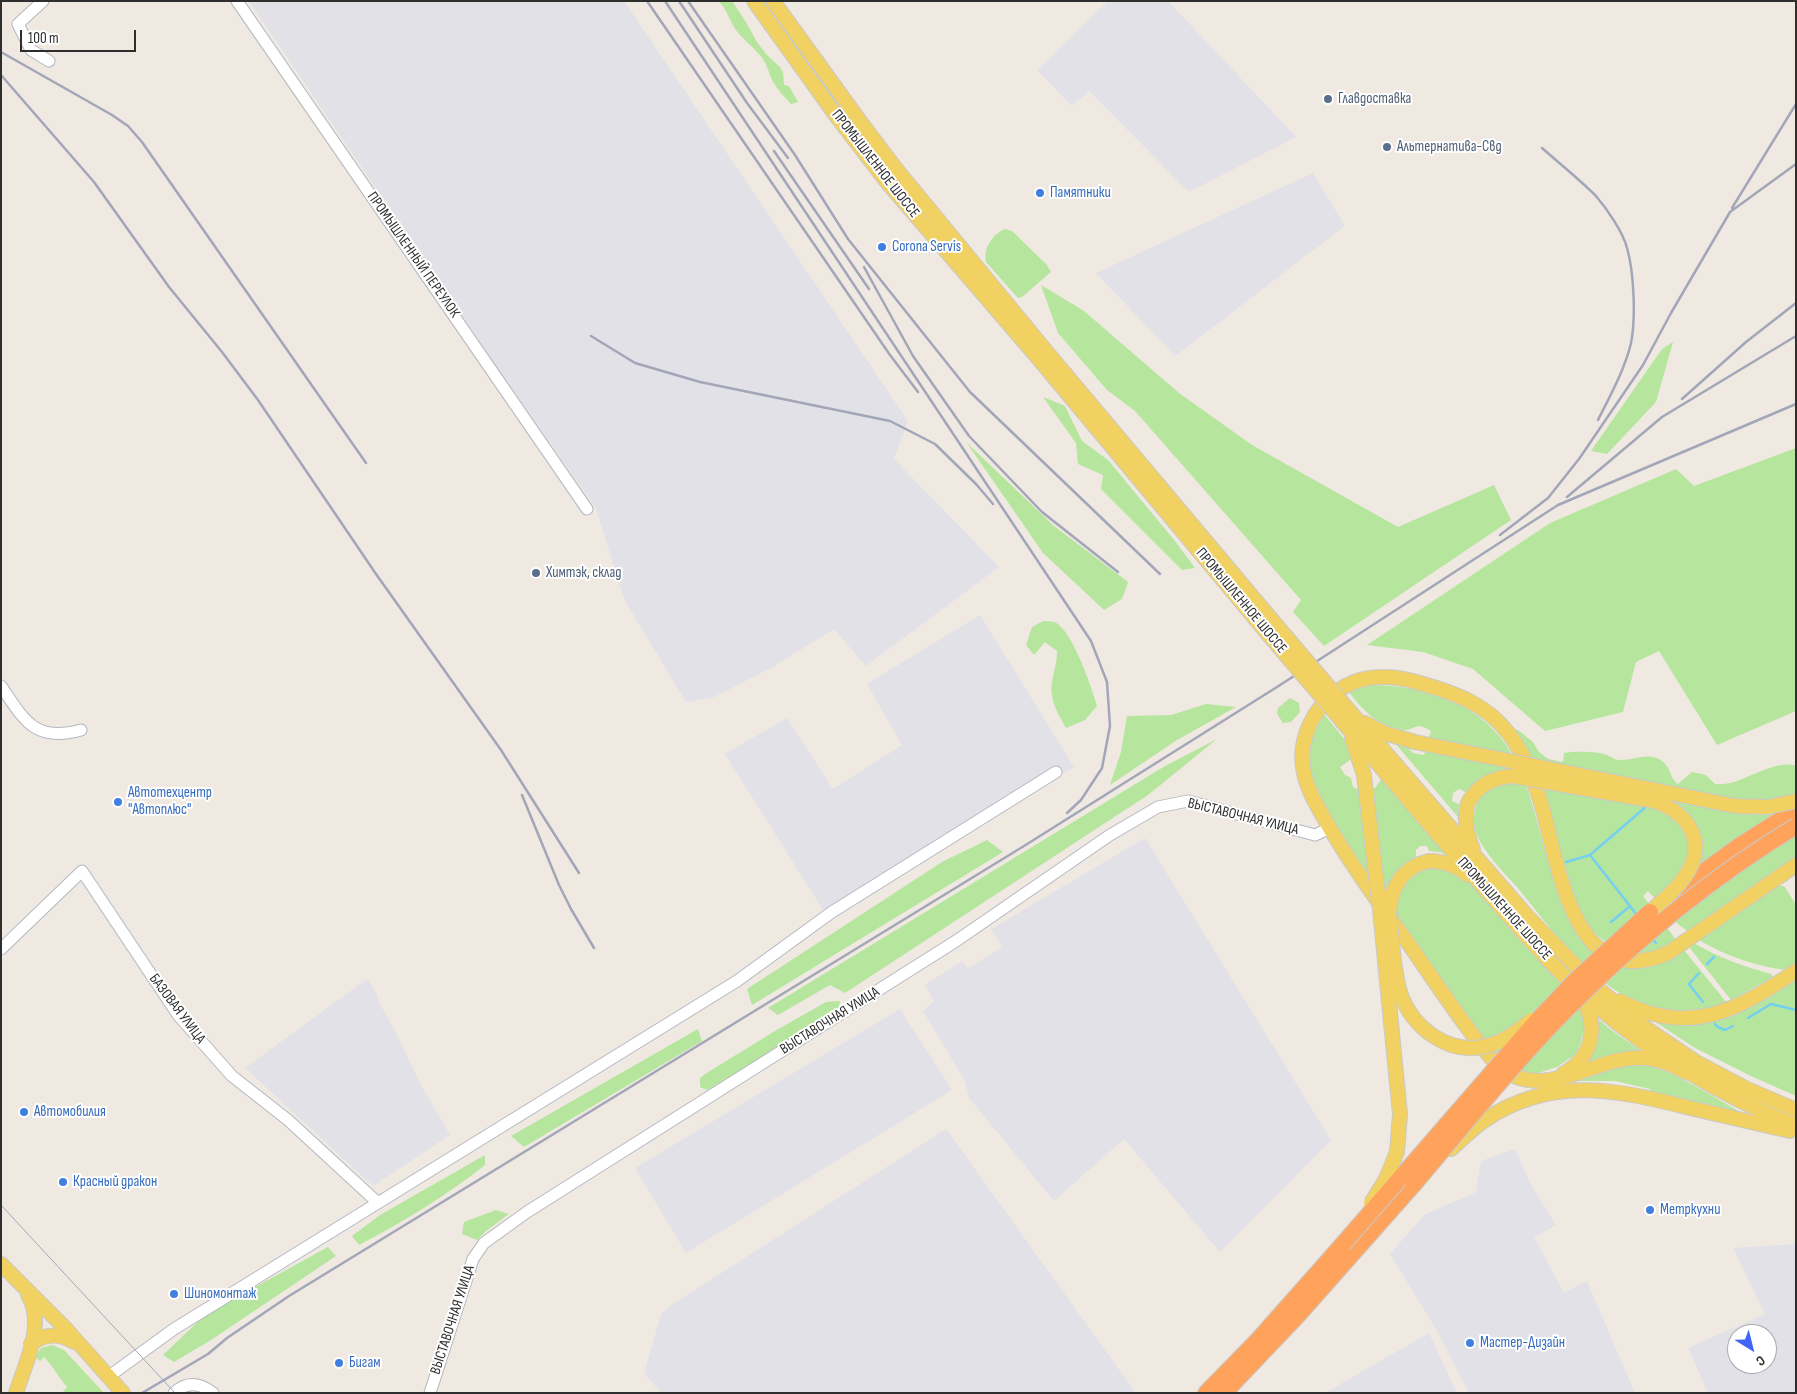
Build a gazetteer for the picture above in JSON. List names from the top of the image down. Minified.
{"streets":{"main road":["ПРОМЫШЛЕННОЕ ШОССЕ"],"street":["ПРОМЫШЛЕННЫЙ ПЕРЕУЛОК","ВЫСТАВОЧНАЯ УЛИЦА","БАЗОВАЯ УЛИЦА"]},"places":["Главдоставка","Альтернатива-Свд","Памятники","Corona Servis","Химтэк, склад","Автотехцентр \"Автоплюс\"","Автомобилия","Красный дракон","Метркухни","Шиномонтаж","Мастер-Дизайн","Бигам"],"scale_bar":"100 m","north":"bottom right"}
